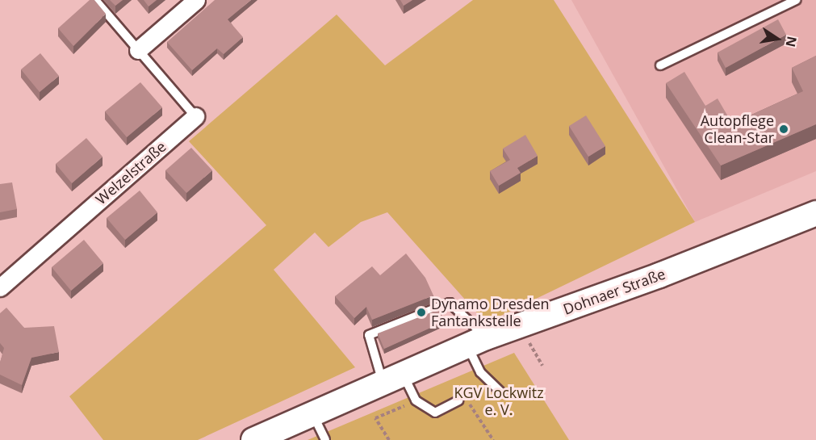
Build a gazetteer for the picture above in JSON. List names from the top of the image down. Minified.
{"streets":{"main road":["Dohnaer Straße"],"street":["Welzelstraße"]},"parks":["KGV Lockwitz e. V."],"places":["Autopflege Clean-Star","Dynamo Dresden Fantankstelle"],"north":"right"}
